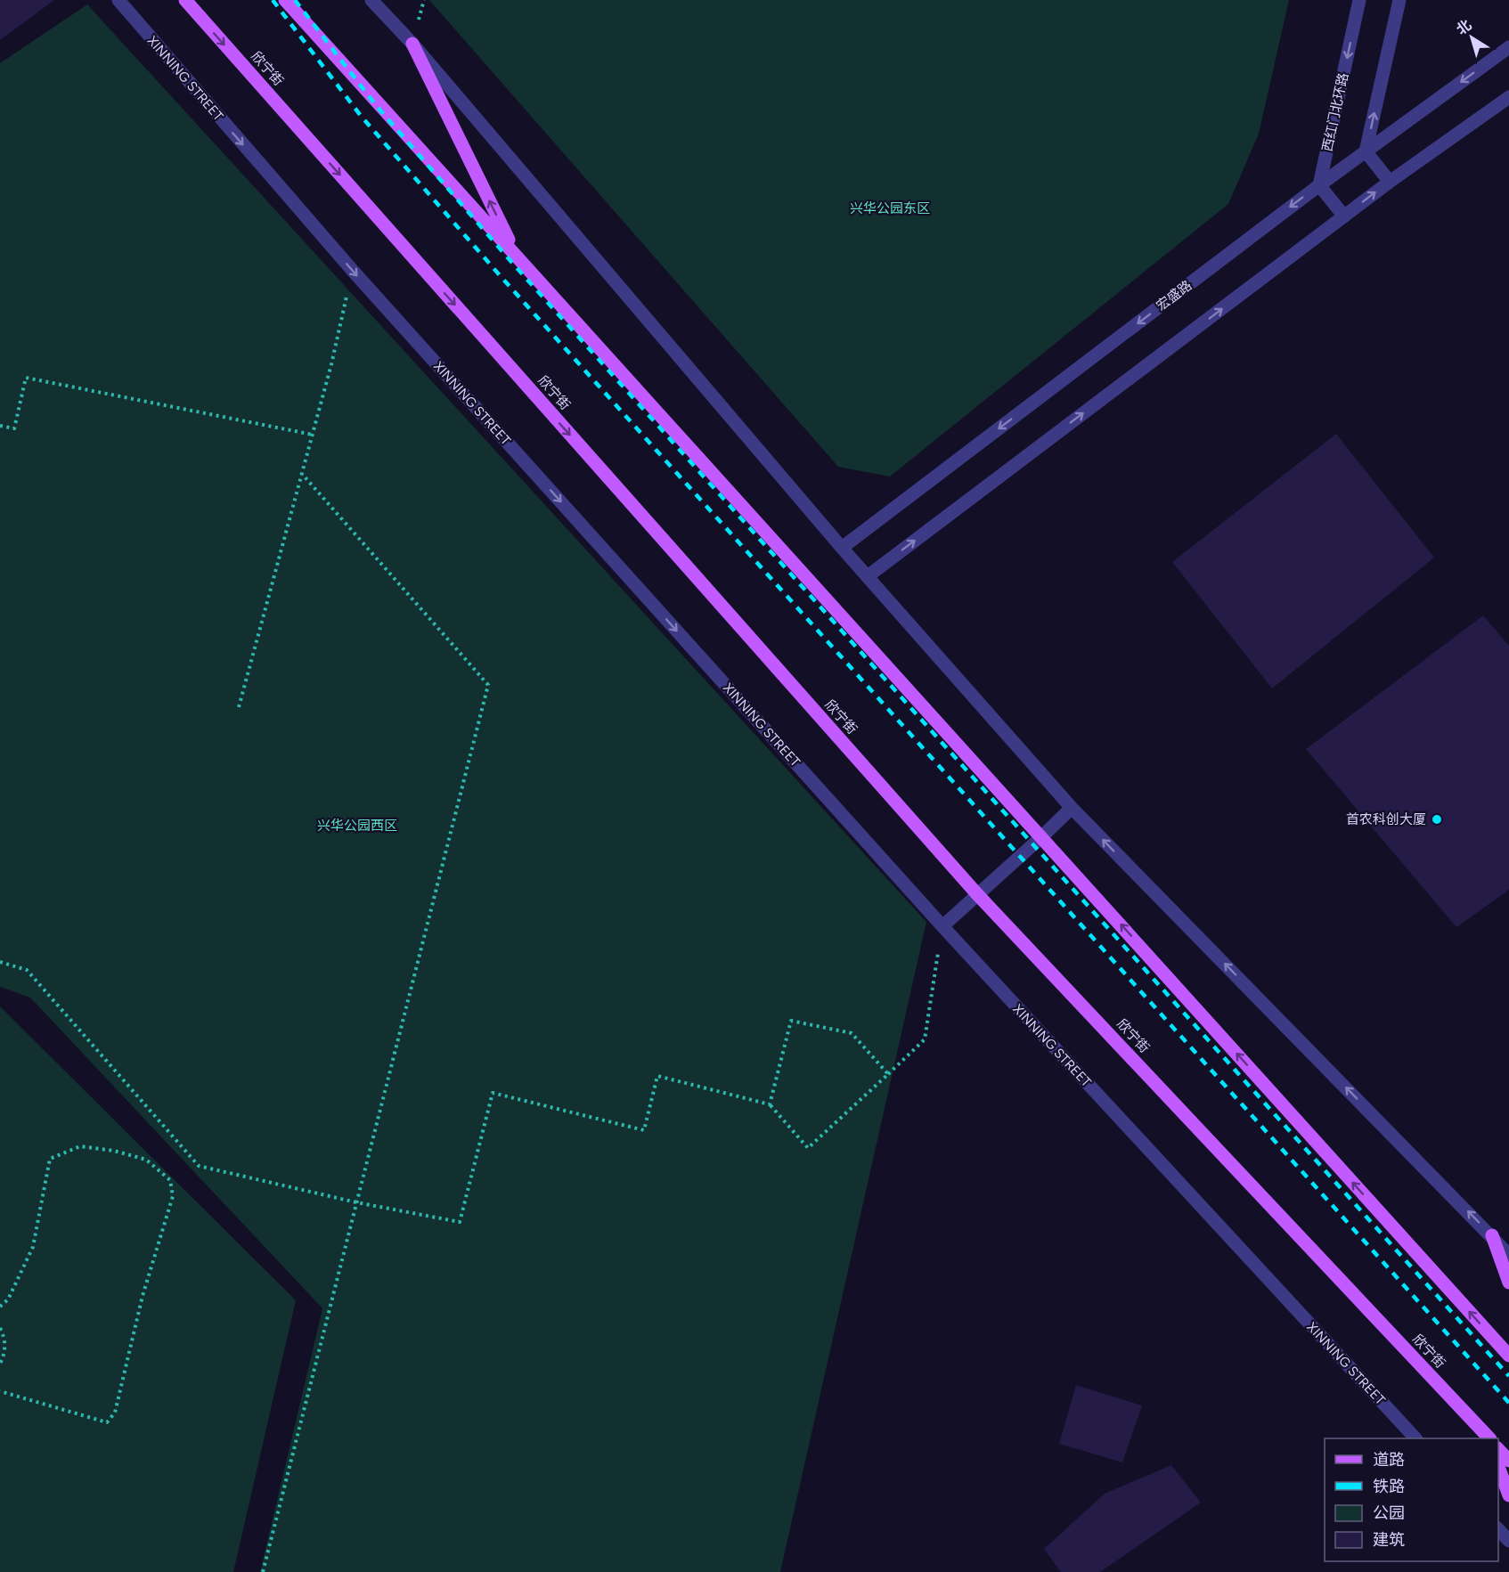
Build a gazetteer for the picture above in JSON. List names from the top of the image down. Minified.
{"streets":{"main road":["欣宁街"],"street":["XINNING STREET","西红门北环路","宏盛路"]},"crossings":[["西红门北环路","宏盛路"]],"one_way":["XINNING STREET"],"parks":["兴华公园东区","兴华公园西区"],"places":["首农科创大厦"],"legend":["道路","铁路","公园","建筑"],"north":"top left"}
